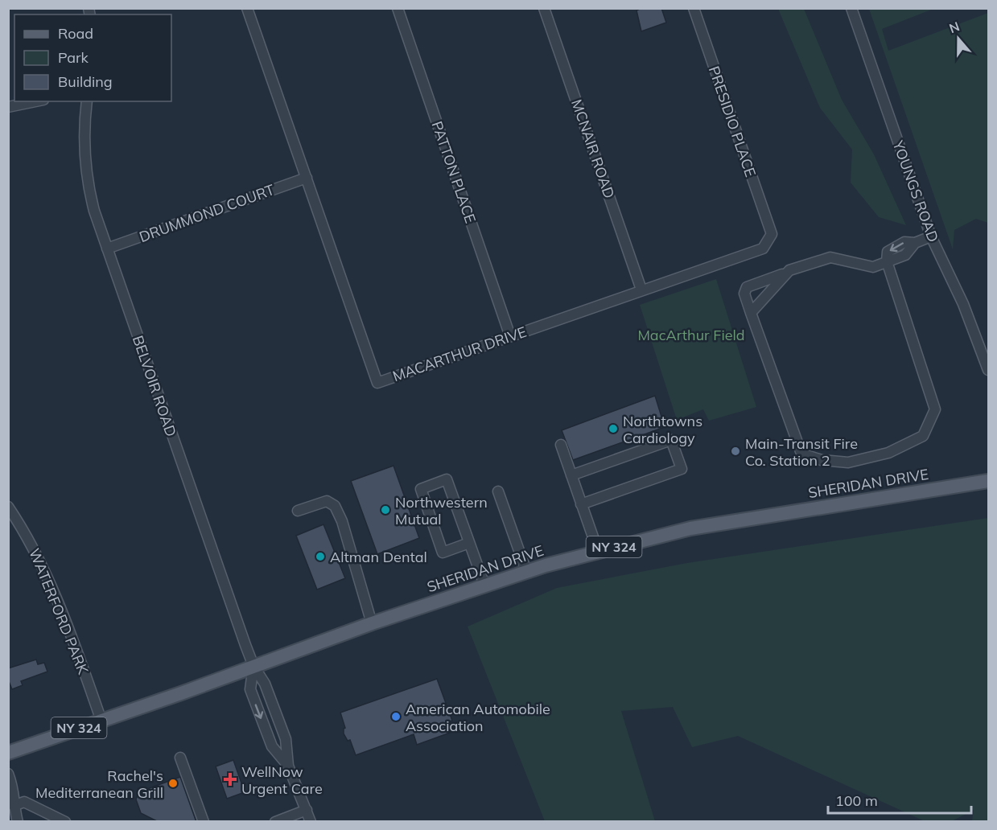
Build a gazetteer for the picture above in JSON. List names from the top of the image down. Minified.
{"streets":{"main road":["SHERIDAN DRIVE","NY 324"],"street":["PRESIDIO PLACE","MCNAIR ROAD","PATTON PLACE","YOUNGS ROAD","DRUMMOND COURT","MACARTHUR DRIVE","BELVOIR ROAD","WATERFORD PARK"]},"crossings":[["PRESIDIO PLACE","MACARTHUR DRIVE"],["MCNAIR ROAD","MACARTHUR DRIVE"],["PATTON PLACE","MACARTHUR DRIVE"],["DRUMMOND COURT","MACARTHUR DRIVE"],["DRUMMOND COURT","BELVOIR ROAD"],["BELVOIR ROAD","SHERIDAN DRIVE"],["SHERIDAN DRIVE","WATERFORD PARK"]],"parks":["MacArthur Field"],"places":{"other":["Northtowns Cardiology","Main-Transit Fire Co. Station 2","Northwestern Mutual","Altman Dental","American Automobile Association","Rachel's Mediterranean Grill"],"health":["WellNow Urgent Care"]},"legend":["Road","Park","Building"],"scale_bar":"100 m","north":"top"}
